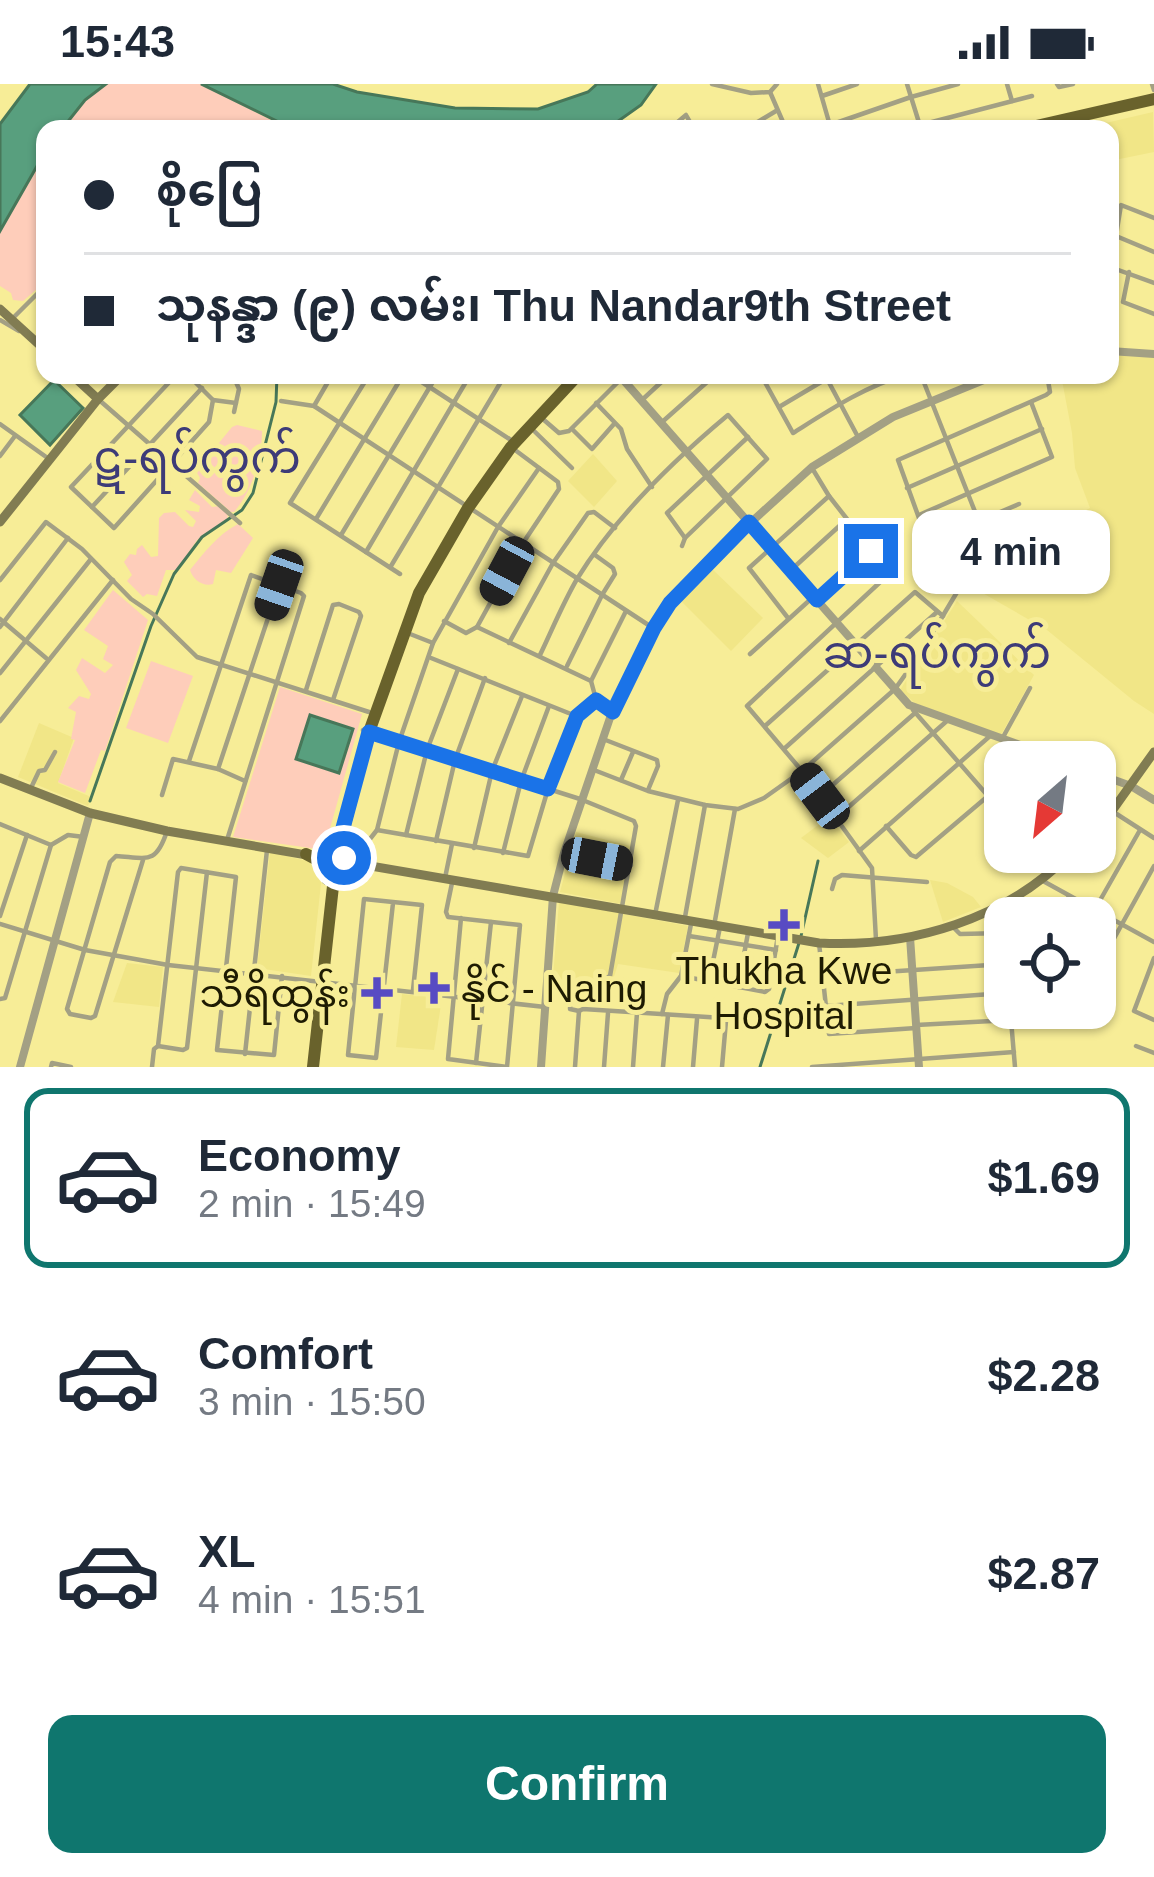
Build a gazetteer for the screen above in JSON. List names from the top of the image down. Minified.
{"districts":["ဋ-ရပ်ကွက်","ဆ-ရပ်ကွက်"],"places":{"health":["Thukha Kwe Hospital","နိုင် - Naing","သီရိထွန်း"]},"north":"bottom left","page":{"status":"15:43","banner":["စိုပြေ","သုနန္ဒာ (၉) လမ်း၊ Thu Nandar9th Street"],"bubble":"4 min","list":[{"name":"Economy","note":"2 min · 15:49","value":"$1.69"},{"name":"Comfort","note":"3 min · 15:50","value":"$2.28"},{"name":"XL","note":"4 min · 15:51","value":"$2.87"}],"buttons":"Confirm"}}
